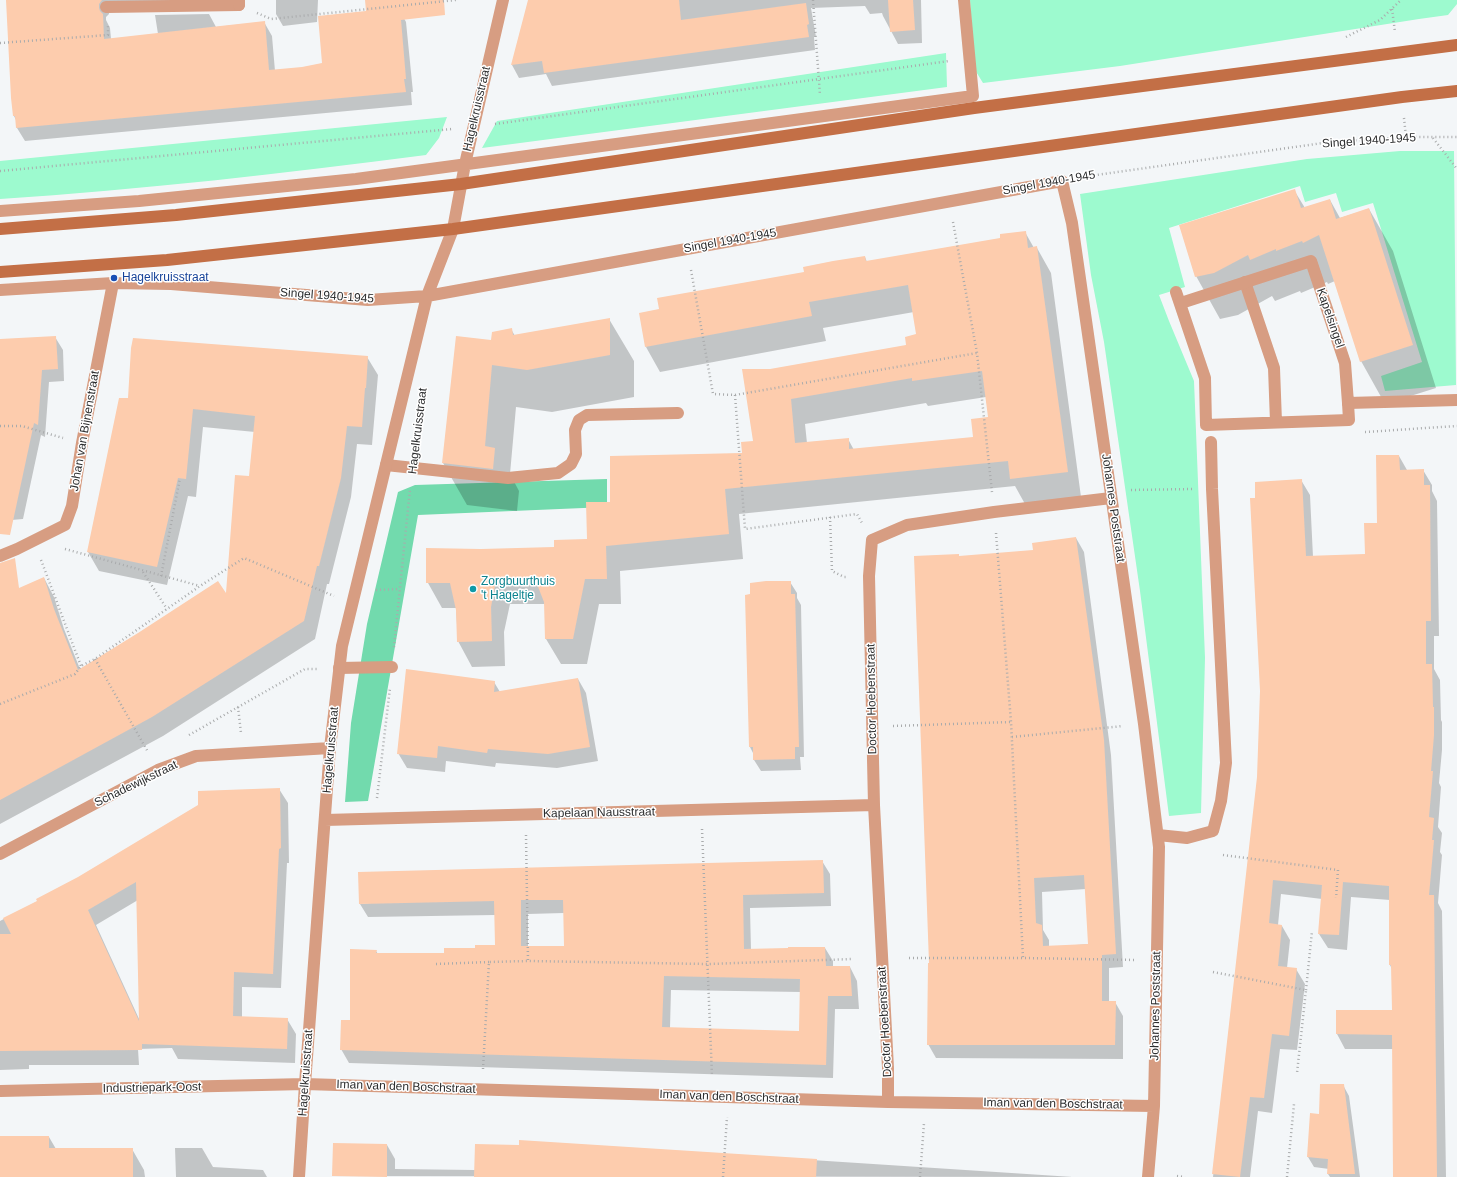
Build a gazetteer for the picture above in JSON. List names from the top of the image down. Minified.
{"streets":{"street":["Hagelkruisstraat","Singel 1940-1945","Kapelsingel","Johan van Bijnenstraat","Johannes Poststraat","Doctor Hoebenstraat","Schadewijkstraat","Kapelaan Nausstraat","Iman van den Boschstraat","Industriepark-Oost"]},"crossings":[["Hagelkruisstraat","Singel 1940-1945"],["Hagelkruisstraat","Schadewijkstraat"],["Hagelkruisstraat","Kapelaan Nausstraat"],["Hagelkruisstraat","Iman van den Boschstraat"],["Hagelkruisstraat","Industriepark-Oost"],["Singel 1940-1945","Johan van Bijnenstraat"],["Singel 1940-1945","Johannes Poststraat"],["Johannes Poststraat","Iman van den Boschstraat"],["Doctor Hoebenstraat","Kapelaan Nausstraat"],["Doctor Hoebenstraat","Iman van den Boschstraat"],["Iman van den Boschstraat","Industriepark-Oost"]],"places":["Hagelkruisstraat","Zorgbuurthuis 't Hageltje"]}
